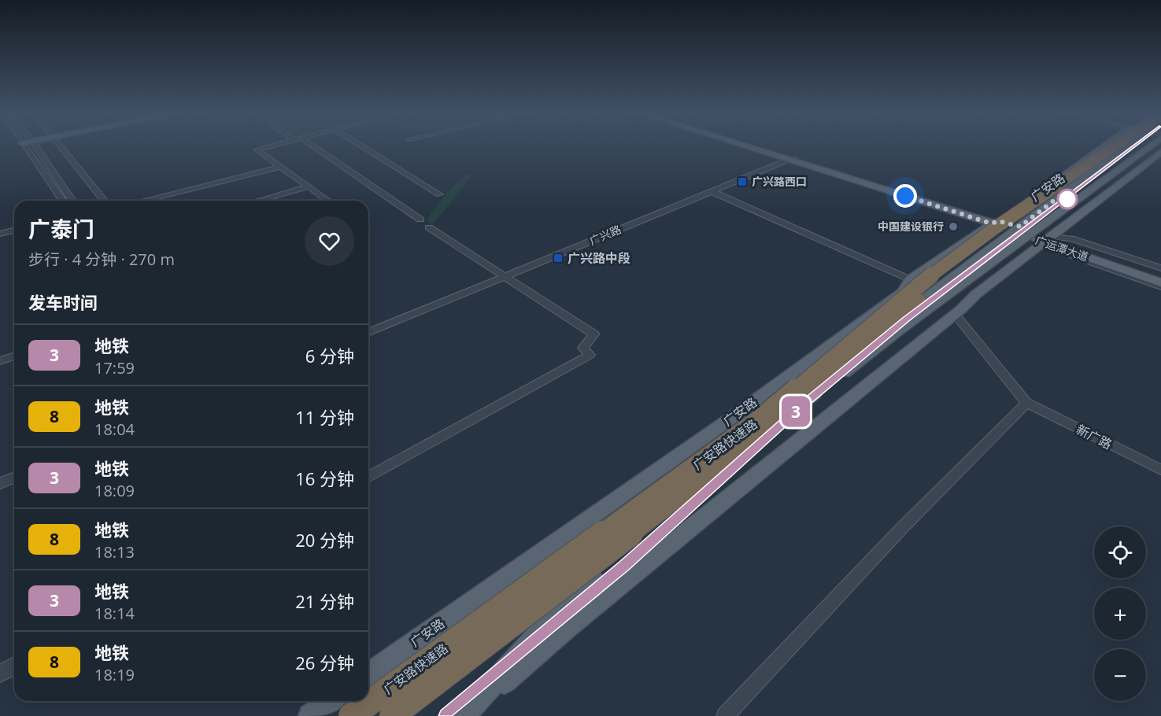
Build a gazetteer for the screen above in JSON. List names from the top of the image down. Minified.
{"streets":{"highway":["广安路快速路"],"main road":["广安路","广运潭大道"],"street":["广兴路","新广路"]},"crossings":[["广安路","广运潭大道"],["广兴路","广运潭大道"]],"places":{"transit":["广兴路西口","广兴路中段"],"other":["中国建设银行"]},"lines":["metro line 3"],"page":{"on_map":"3","heading":[["广泰门","步行 · 4 分钟 · 270 m"],"发车时间"],"list":[{"mark":"3","name":"地铁","note":"17:59","value":"6 分钟"},{"mark":"8","name":"地铁","note":"18:04","value":"11 分钟"},{"mark":"3","name":"地铁","note":"18:09","value":"16 分钟"},{"mark":"8","name":"地铁","note":"18:13","value":"20 分钟"},{"mark":"3","name":"地铁","note":"18:14","value":"21 分钟"},{"mark":"8","name":"地铁","note":"18:19","value":"26 分钟"}],"map_buttons":["+","−"]}}
